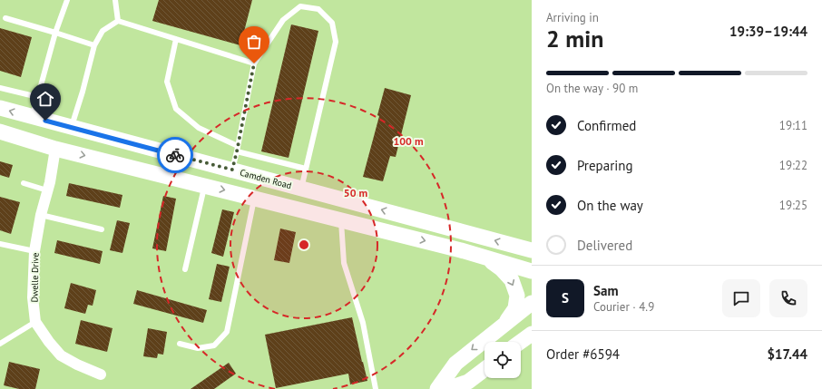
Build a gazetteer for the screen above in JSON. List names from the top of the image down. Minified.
{"streets":{"street":["Camden Road","Dwelle Drive"]},"page":{"heading":["2 min","Arriving in","19:39–19:44"],"panel":["Sam","Courier · 4.9","Order #6594","$17.44"],"bar":"On the way · 90 m","list":[["Confirmed","19:11"],["Preparing","19:22"],["On the way","19:25"],"Delivered"],"round":"S"},"rings":["100 m","50 m"]}
